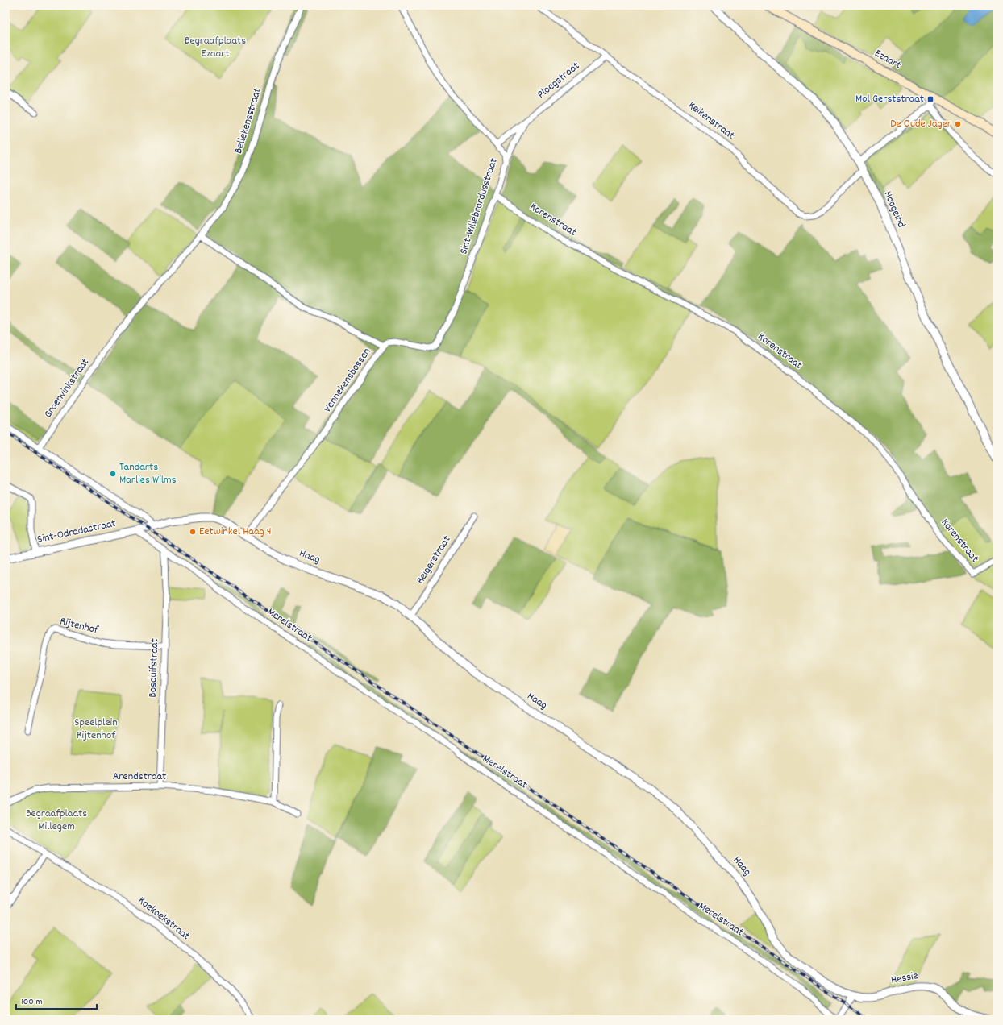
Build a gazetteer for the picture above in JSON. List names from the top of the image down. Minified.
{"streets":{"main road":["Ezaart"],"street":["Ploegstraat","Bellekensstraat","Keikenstraat","Sint-Willebrordusstraat","Hoogeind","Korenstraat","Vennekensbossen","Groenvinkstraat","Sint-Odradastraat","Haag","Reigerstraat","Merelstraat","Rijtenhof","Bosduifstraat","Arendstraat","Koekoekstraat","Hessie"]},"crossings":[["Ploegstraat","Keikenstraat"],["Ploegstraat","Sint-Willebrordusstraat"],["Bellekensstraat","Vennekensbossen"],["Bellekensstraat","Groenvinkstraat"],["Keikenstraat","Hoogeind"],["Sint-Willebrordusstraat","Korenstraat"],["Sint-Willebrordusstraat","Vennekensbossen"],["Vennekensbossen","Groenvinkstraat"],["Vennekensbossen","Haag"],["Sint-Odradastraat","Haag"],["Sint-Odradastraat","Merelstraat"],["Haag","Reigerstraat"],["Haag","Merelstraat"],["Haag","Hessie"],["Merelstraat","Bosduifstraat"],["Merelstraat","Hessie"],["Rijtenhof","Bosduifstraat"],["Bosduifstraat","Arendstraat"]],"parks":["Begraafplaats Ezaart","Speelplein Rijtenhof","Begraafplaats Millegem"],"places":{"transit":["Mol Gerststraat"],"other":["De Oude Jager","Tandarts Marlies Wilms","Eetwinkel Haag 4"]},"scale_bar":"100 m"}
